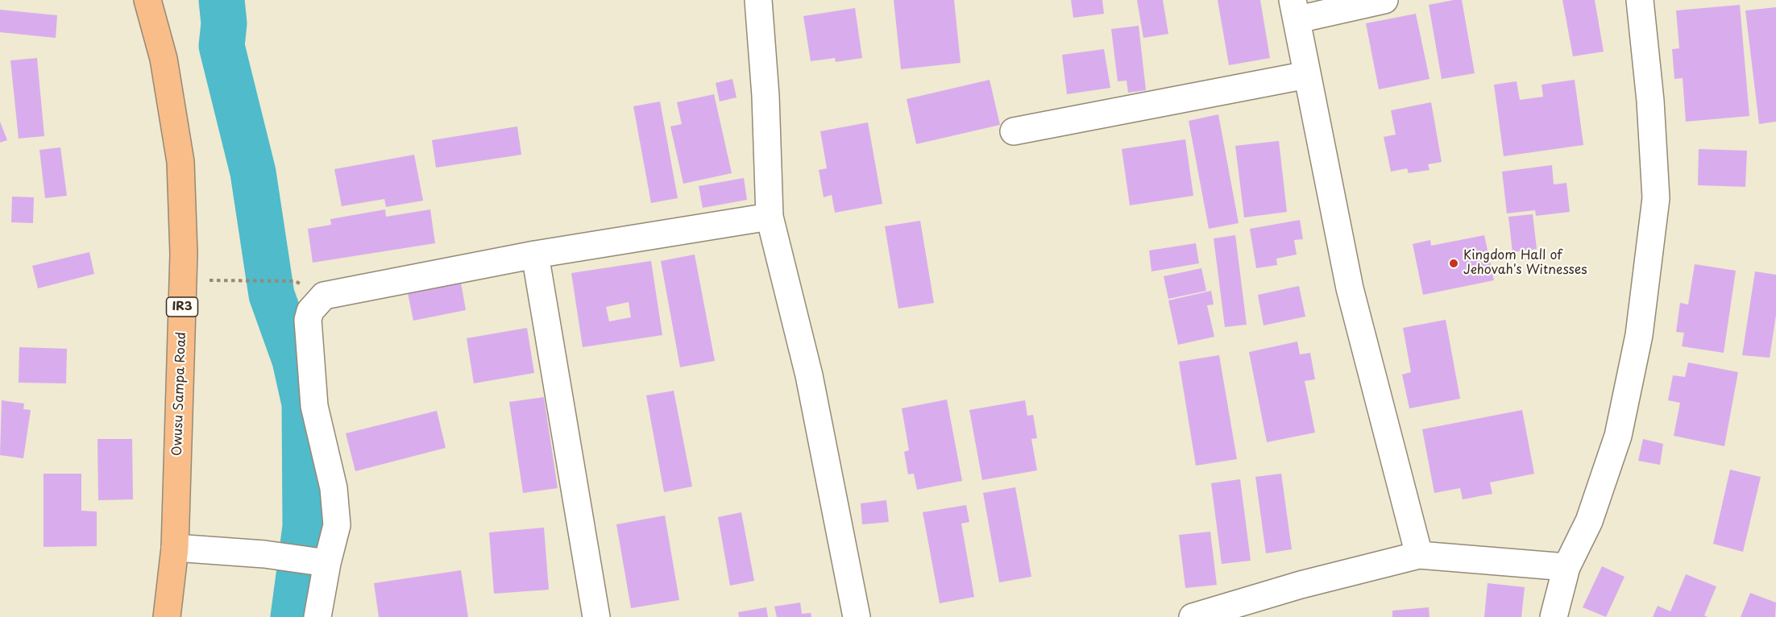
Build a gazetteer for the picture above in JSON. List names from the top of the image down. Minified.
{"streets":{"main road":["IR3","Owusu Sampa Road"]},"places":["Kingdom Hall of Jehovah's Witnesses"]}
